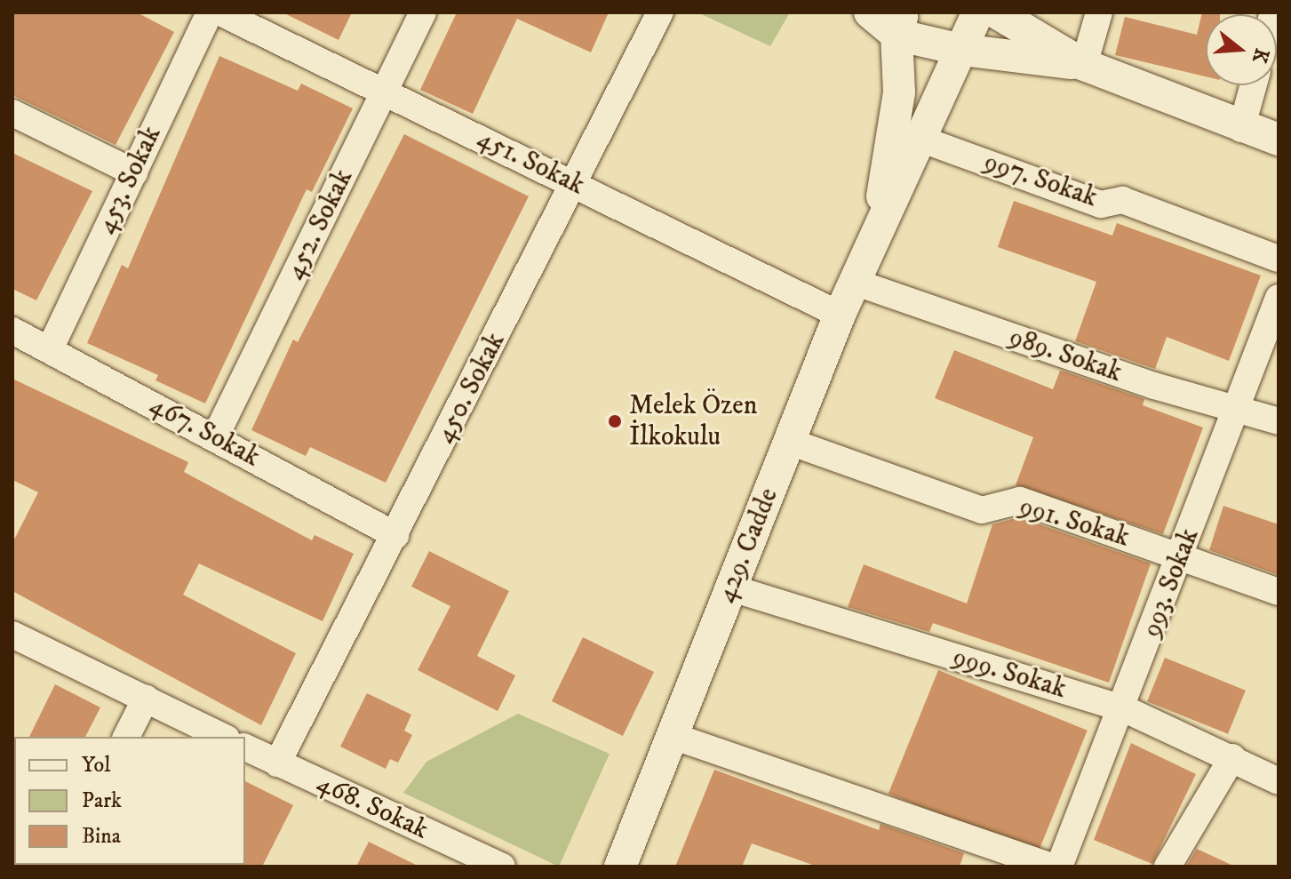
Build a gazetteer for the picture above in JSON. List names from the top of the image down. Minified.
{"streets":{"street":["451. Sokak","453. Sokak","997. Sokak","452. Sokak","989. Sokak","450. Sokak","467. Sokak","991. Sokak","429. Cadde","993. Sokak","999. Sokak","468. Sokak"]},"crossings":[["451. Sokak","452. Sokak"],["451. Sokak","450. Sokak"],["451. Sokak","429. Cadde"],["453. Sokak","467. Sokak"],["452. Sokak","467. Sokak"],["989. Sokak","429. Cadde"],["989. Sokak","993. Sokak"],["450. Sokak","467. Sokak"],["450. Sokak","468. Sokak"],["991. Sokak","429. Cadde"],["991. Sokak","993. Sokak"],["429. Cadde","999. Sokak"],["993. Sokak","999. Sokak"]],"places":["Melek Özen İlkokulu"],"legend":["Yol","Park","Bina"],"north":"right"}
